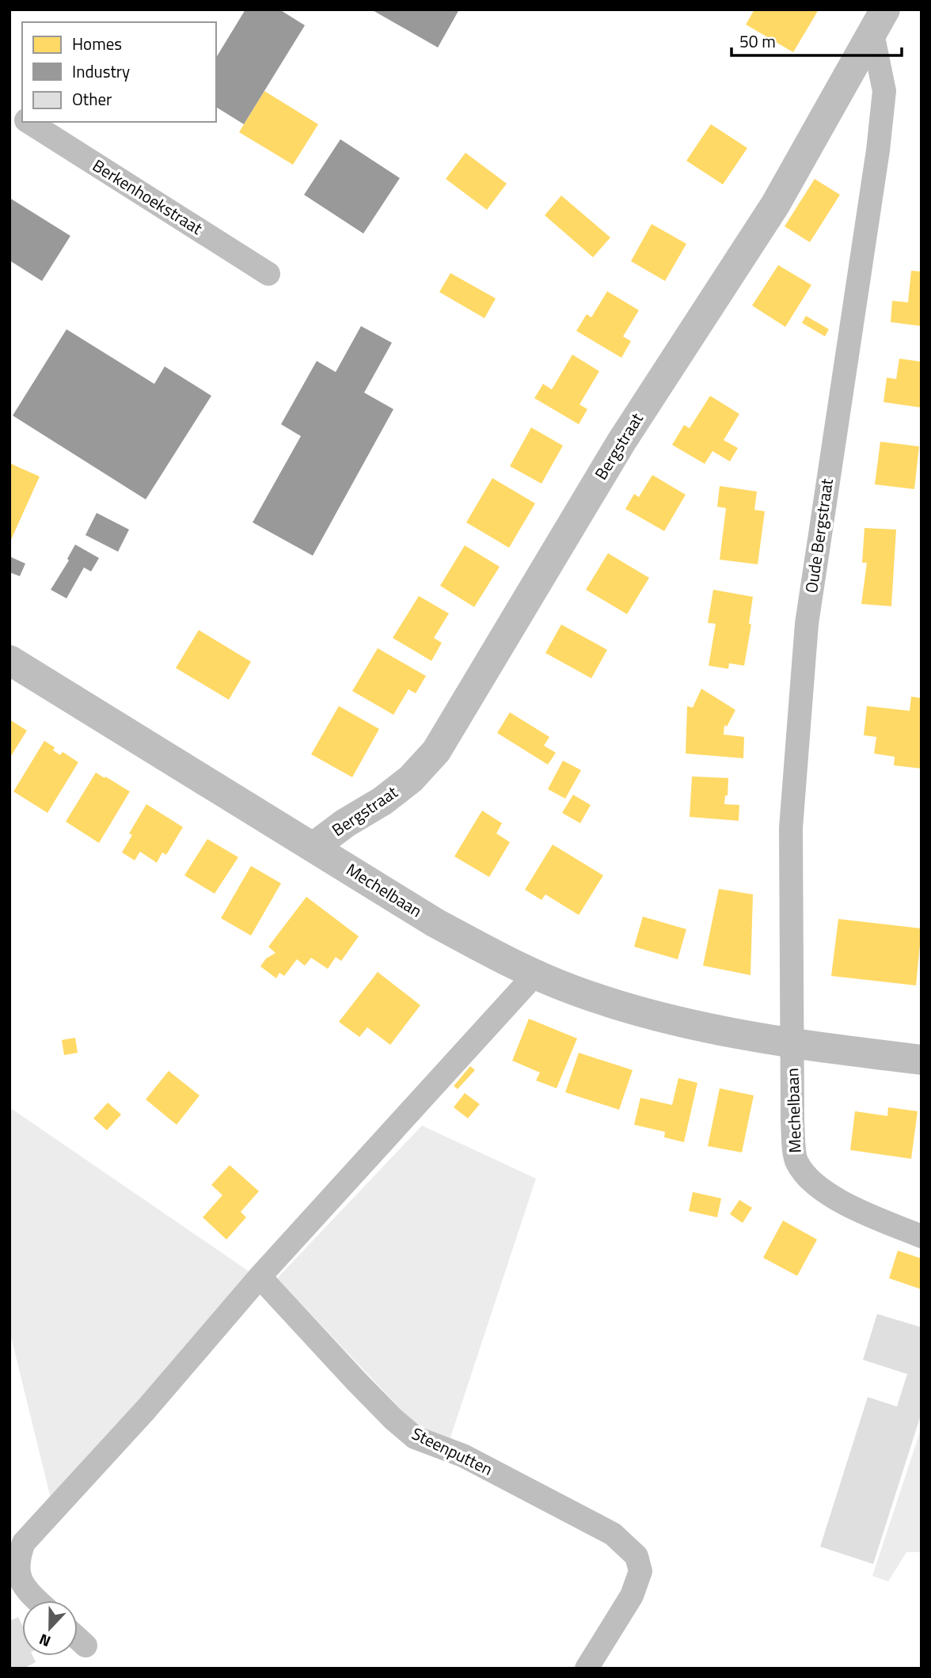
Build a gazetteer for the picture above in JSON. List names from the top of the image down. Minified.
{"streets":{"street":["Berkenhoekstraat","Bergstraat","Oude Bergstraat","Mechelbaan","Steenputten"]},"crossings":[["Bergstraat","Oude Bergstraat"],["Bergstraat","Mechelbaan"],["Oude Bergstraat","Mechelbaan"]],"legend":["Homes","Industry","Other"],"scale_bar":"50 m","north":"bottom"}
